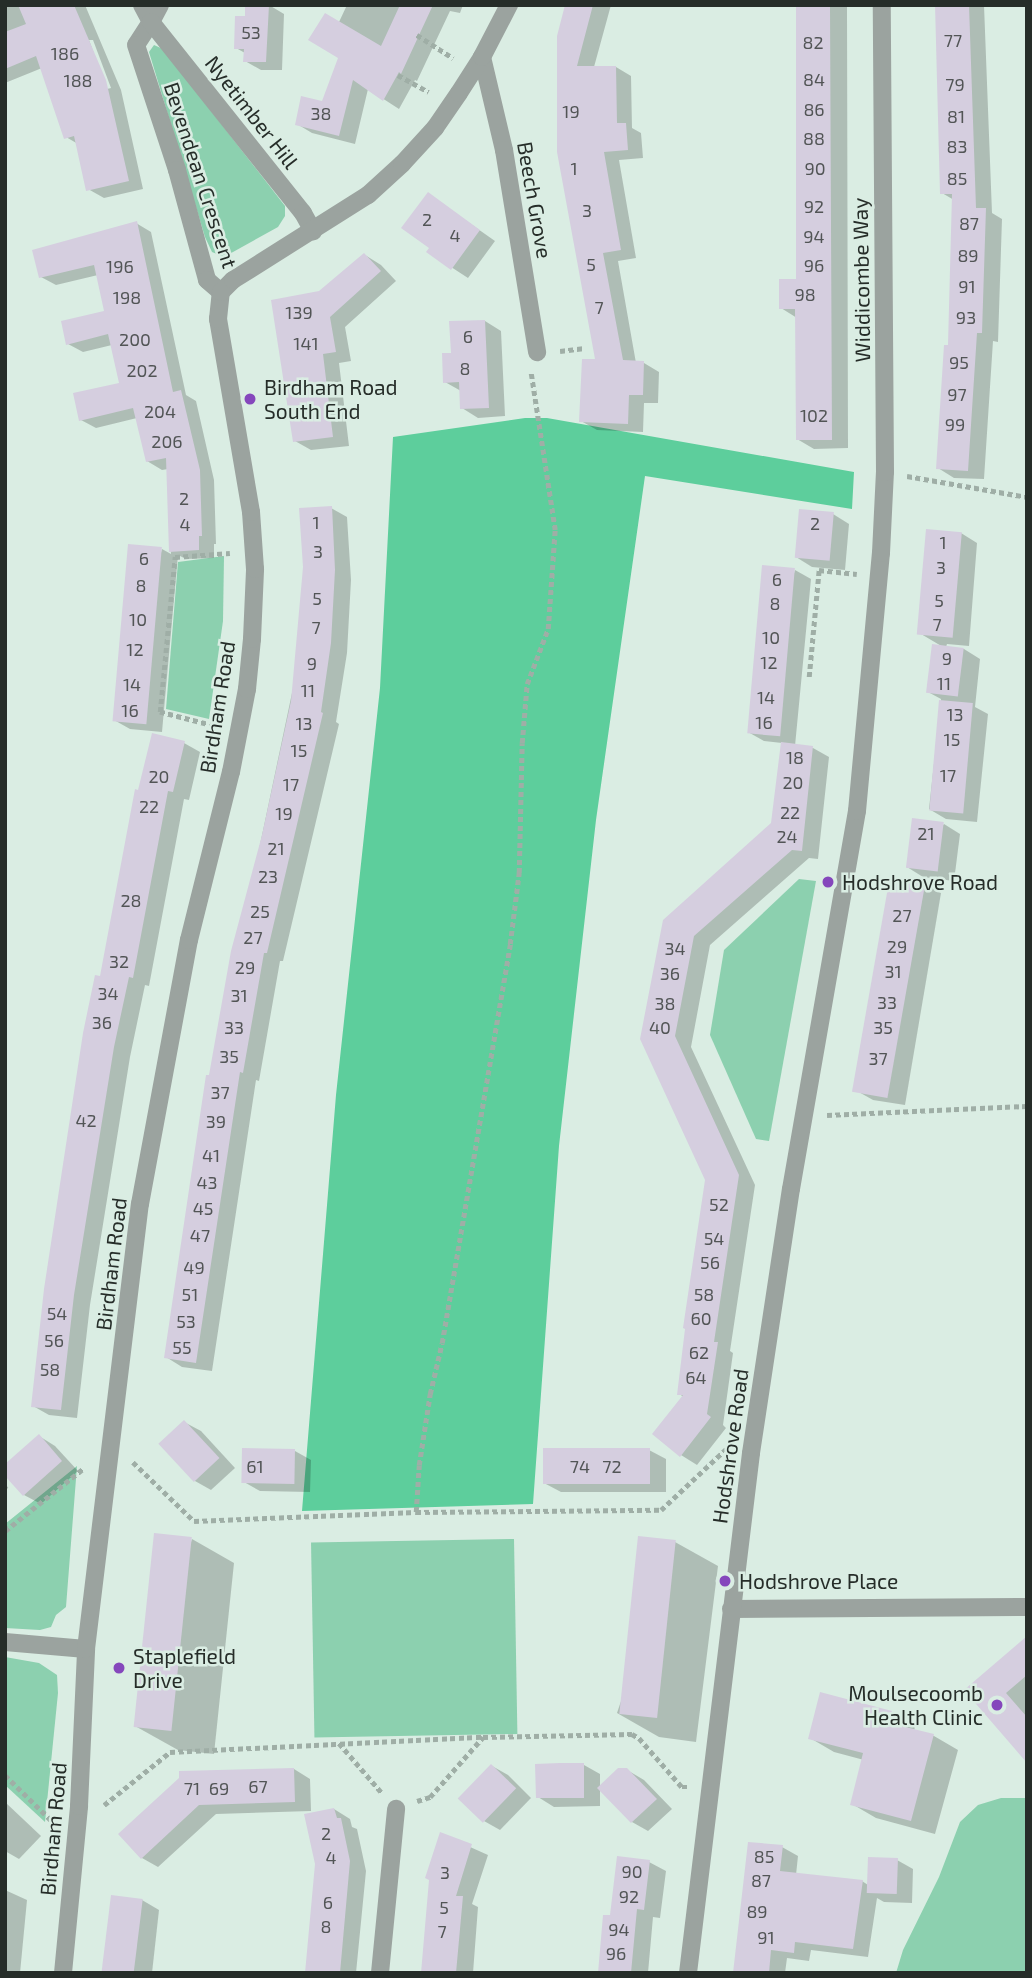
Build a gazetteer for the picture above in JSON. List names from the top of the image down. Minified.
{"streets":{"street":["Nyetimber Hill","Bevendean Crescent","Beech Grove","Widdicombe Way","Birdham Road","Hodshrove Road"]},"crossings":[["Nyetimber Hill","Bevendean Crescent"],["Bevendean Crescent","Birdham Road"],["Widdicombe Way","Hodshrove Road"]],"places":["Birdham Road South End","Hodshrove Road","Hodshrove Place","Staplefield Drive","Moulsecoomb Health Clinic"],"house_numbers":["53","77","82","186","84","188","79","86","19","38","81","88","83","1","90","85","92","3","2","87","4","94","89","5","96","196","91","98","198","7","139","93","6","200","141","95","8","202","97","204","102","99","206","2","1","2","4","1","3","6","3","6","8","5","5","8","10","7","7","10","12","9","12","9","11","14","11","14","16","13","16","13","15","15","18","17","20","20","17","22","22","19","21","24","21","23","28","25","27","27","29","34","32","29","31","36","34","31","33","38","36","33","40","35","35","37","37","42","39","41","43","52","45","47","54","56","49","51","58","54","60","53","56","55","62","58","64","61","74","72","67","71","69","2","85","4","90","3","87","92","6","5","89","8","94","7","91","96"]}
